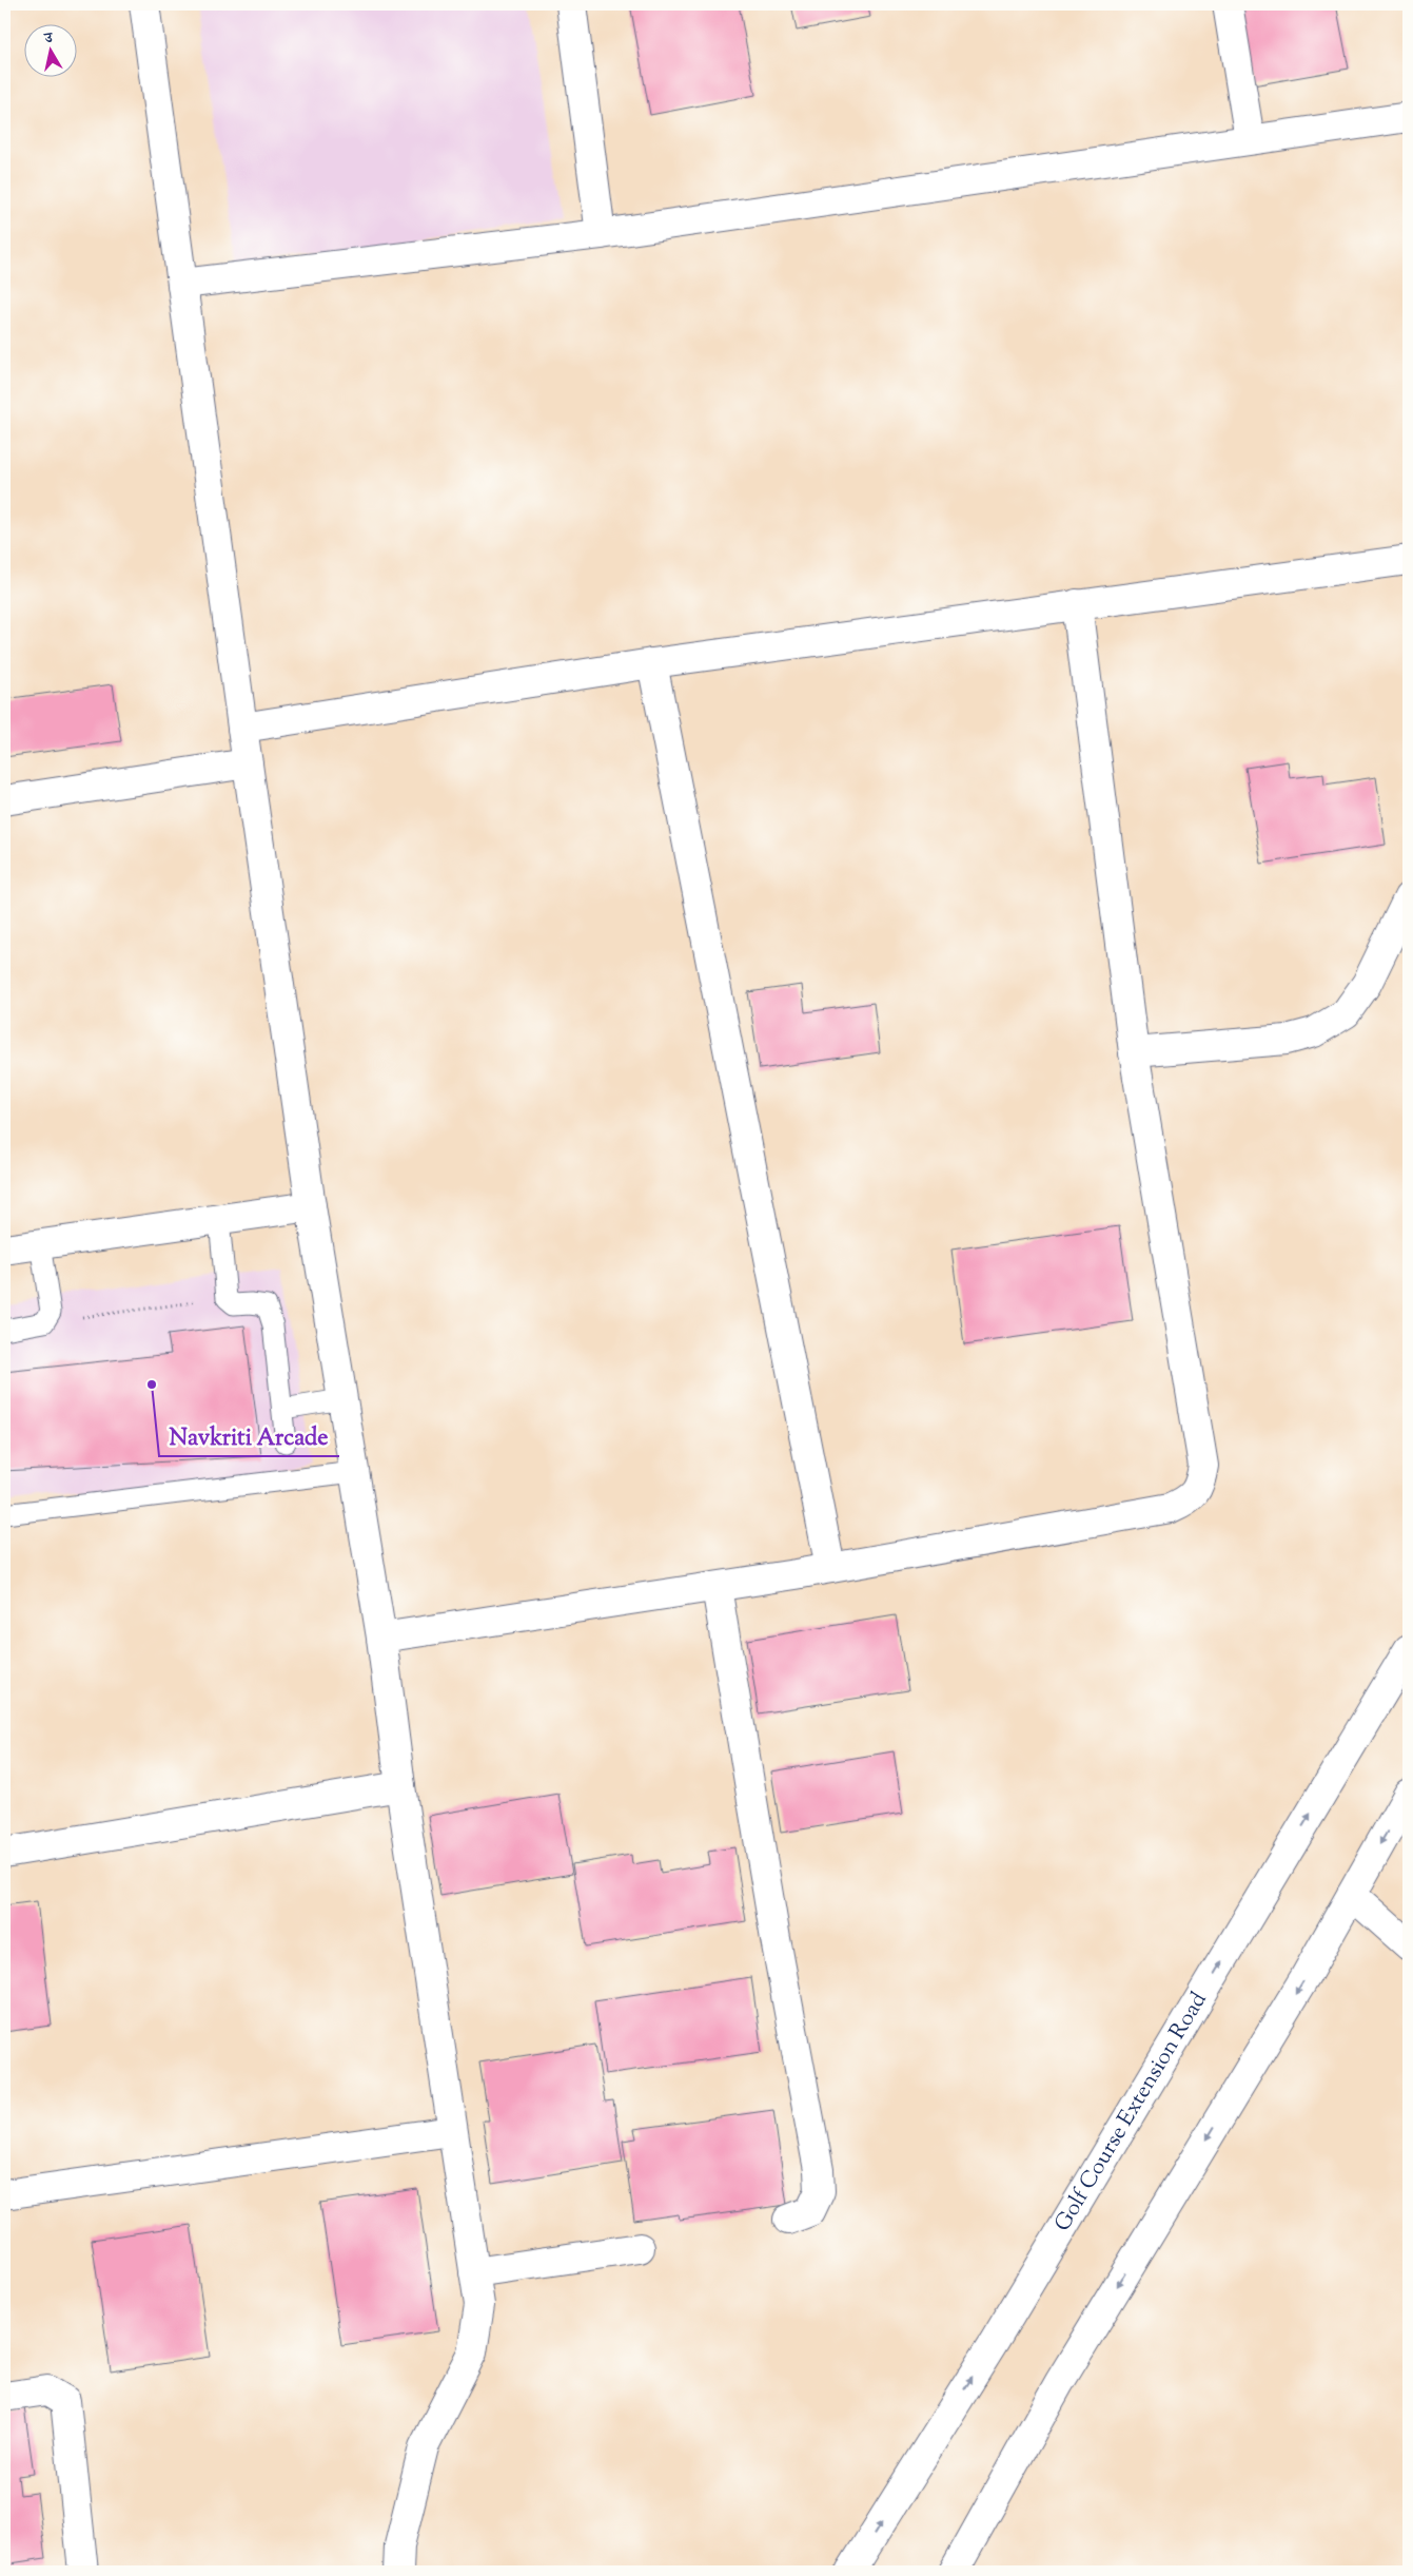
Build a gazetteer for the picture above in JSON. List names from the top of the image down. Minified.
{"streets":{"street":["Golf Course Extension Road"]},"places":["Navkriti Arcade"],"north":"top"}
